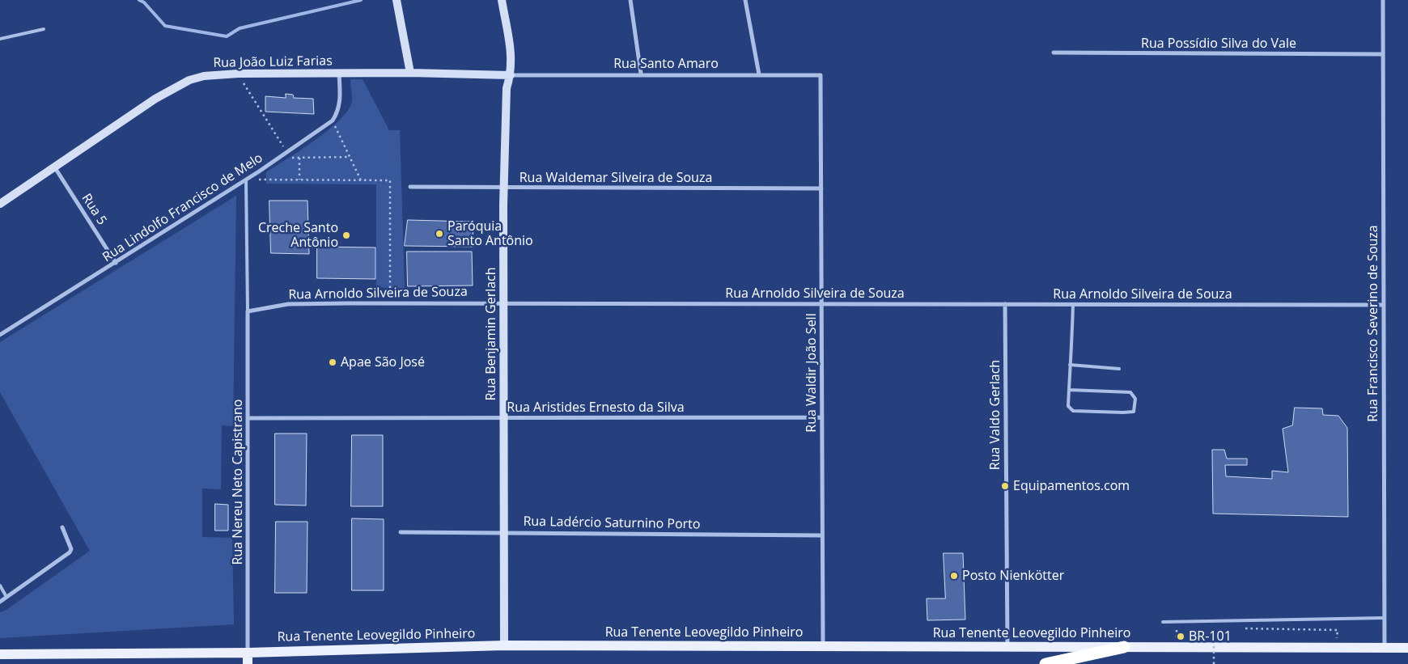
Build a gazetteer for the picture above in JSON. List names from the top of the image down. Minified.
{"streets":{"main road":["Rua João Luiz Farias","Rua Benjamin Gerlach","Rua Tenente Leovegildo Pinheiro"],"street":["Rua Possídio Silva do Vale","Rua Santo Amaro","Rua Waldemar Silveira de Souza","Rua Lindolfo Francisco de Melo","Rua 5","Rua Arnoldo Silveira de Souza","Rua Francisco Severino de Souza","Rua Waldir João Sell","Rua Aristides Ernesto da Silva","Rua Valdo Gerlach","Rua Nereu Neto Capistrano","Rua Ladércio Saturnino Porto"]},"crossings":[["Rua Possídio Silva do Vale","Rua Francisco Severino de Souza"],["Rua João Luiz Farias","Rua Santo Amaro"],["Rua João Luiz Farias","Rua 5"],["Rua João Luiz Farias","Rua Benjamin Gerlach"],["Rua Santo Amaro","Rua Benjamin Gerlach"],["Rua Santo Amaro","Rua Waldir João Sell"],["Rua Waldemar Silveira de Souza","Rua Benjamin Gerlach"],["Rua Waldemar Silveira de Souza","Rua Waldir João Sell"],["Rua Lindolfo Francisco de Melo","Rua 5"],["Rua Arnoldo Silveira de Souza","Rua Francisco Severino de Souza"],["Rua Arnoldo Silveira de Souza","Rua Benjamin Gerlach"],["Rua Arnoldo Silveira de Souza","Rua Waldir João Sell"],["Rua Arnoldo Silveira de Souza","Rua Valdo Gerlach"],["Rua Arnoldo Silveira de Souza","Rua Nereu Neto Capistrano"],["Rua Francisco Severino de Souza","Rua Tenente Leovegildo Pinheiro"],["Rua Benjamin Gerlach","Rua Aristides Ernesto da Silva"],["Rua Benjamin Gerlach","Rua Ladércio Saturnino Porto"],["Rua Benjamin Gerlach","Rua Tenente Leovegildo Pinheiro"],["Rua Waldir João Sell","Rua Aristides Ernesto da Silva"],["Rua Waldir João Sell","Rua Ladércio Saturnino Porto"],["Rua Waldir João Sell","Rua Tenente Leovegildo Pinheiro"],["Rua Aristides Ernesto da Silva","Rua Nereu Neto Capistrano"],["Rua Valdo Gerlach","Rua Tenente Leovegildo Pinheiro"],["Rua Nereu Neto Capistrano","Rua Tenente Leovegildo Pinheiro"]],"places":["Paróquia Santo Antônio","Creche Santo Antônio","Apae São José","Equipamentos.com","Posto Nienkötter","BR-101"]}
